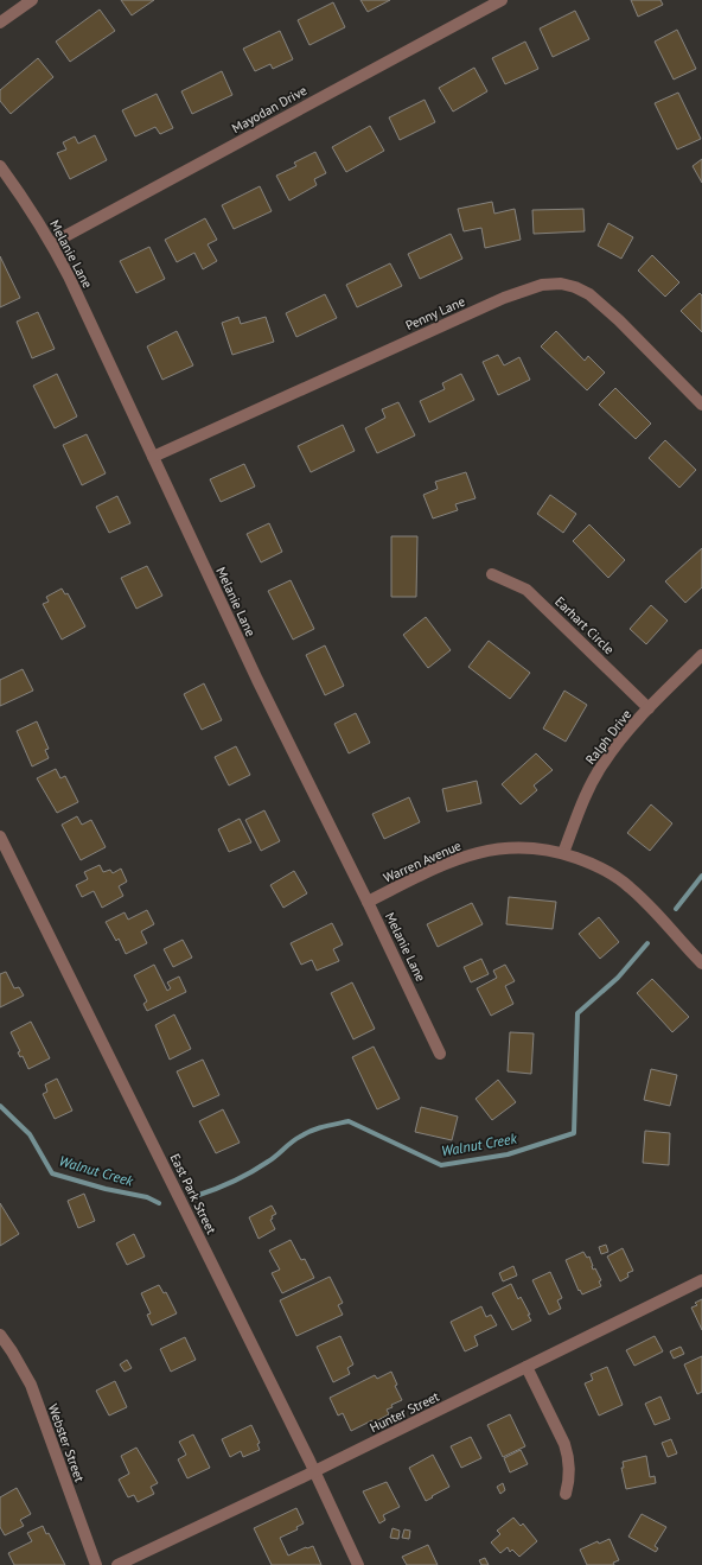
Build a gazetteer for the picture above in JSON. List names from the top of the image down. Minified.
{"streets":{"street":["Mayodan Drive","Melanie Lane","Penny Lane","Earhart Circle","Ralph Drive","Warren Avenue","East Park Street","Hunter Street","Webster Street"]},"crossings":[["Mayodan Drive","Melanie Lane"],["Melanie Lane","Penny Lane"],["Melanie Lane","Warren Avenue"],["Earhart Circle","Ralph Drive"],["Ralph Drive","Warren Avenue"],["East Park Street","Hunter Street"]],"water":["Walnut Creek"]}
